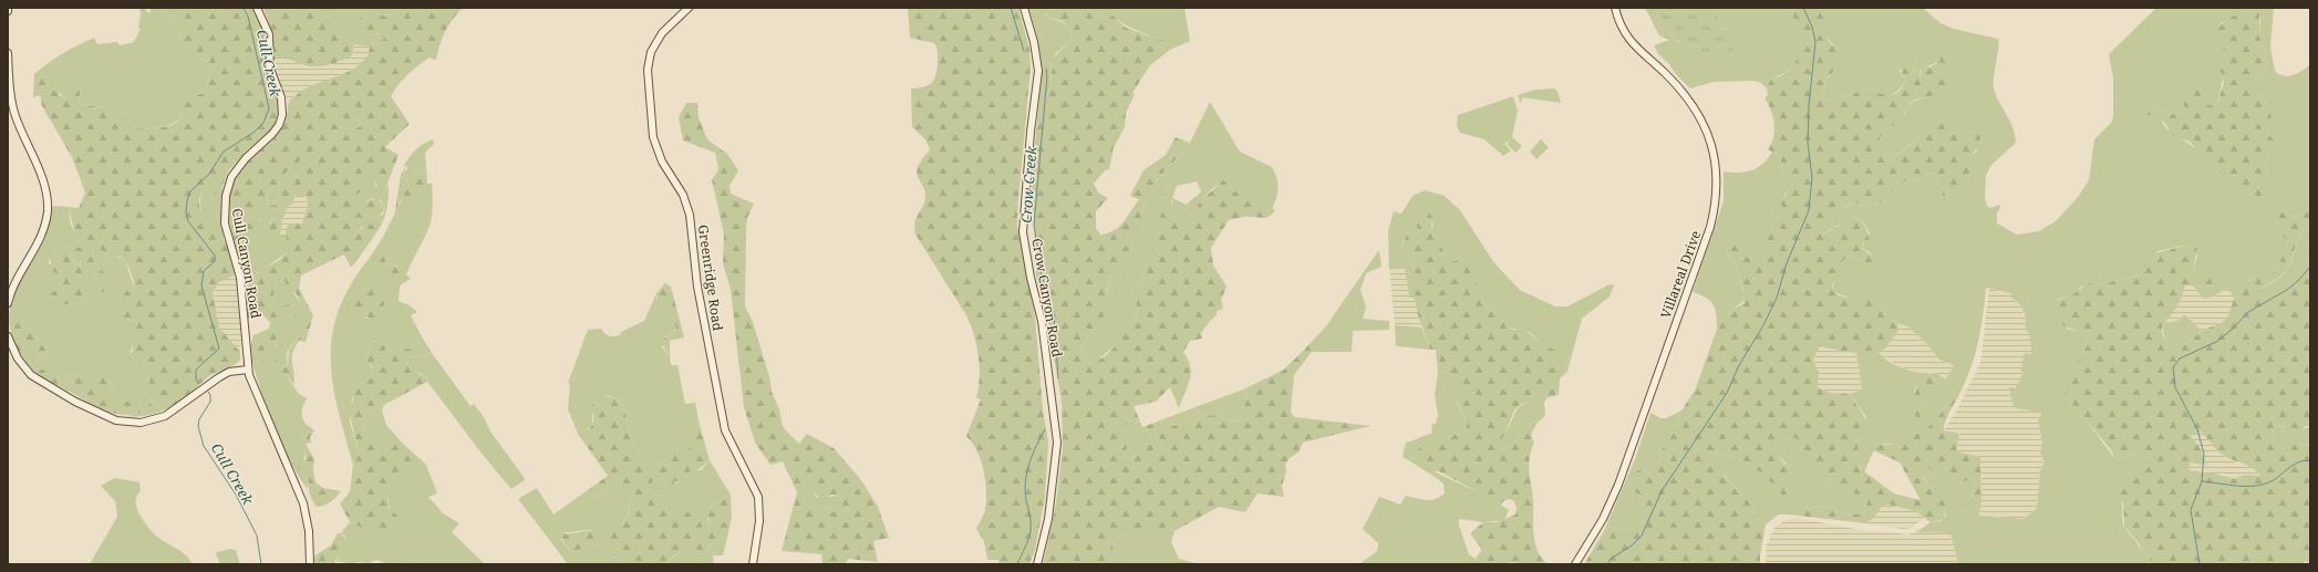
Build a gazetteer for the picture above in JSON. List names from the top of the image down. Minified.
{"streets":{"street":["Cull Canyon Road","Villareal Drive","Greenridge Road","Crow Canyon Road"]},"water":["Cull Creek","Crow Creek"]}
